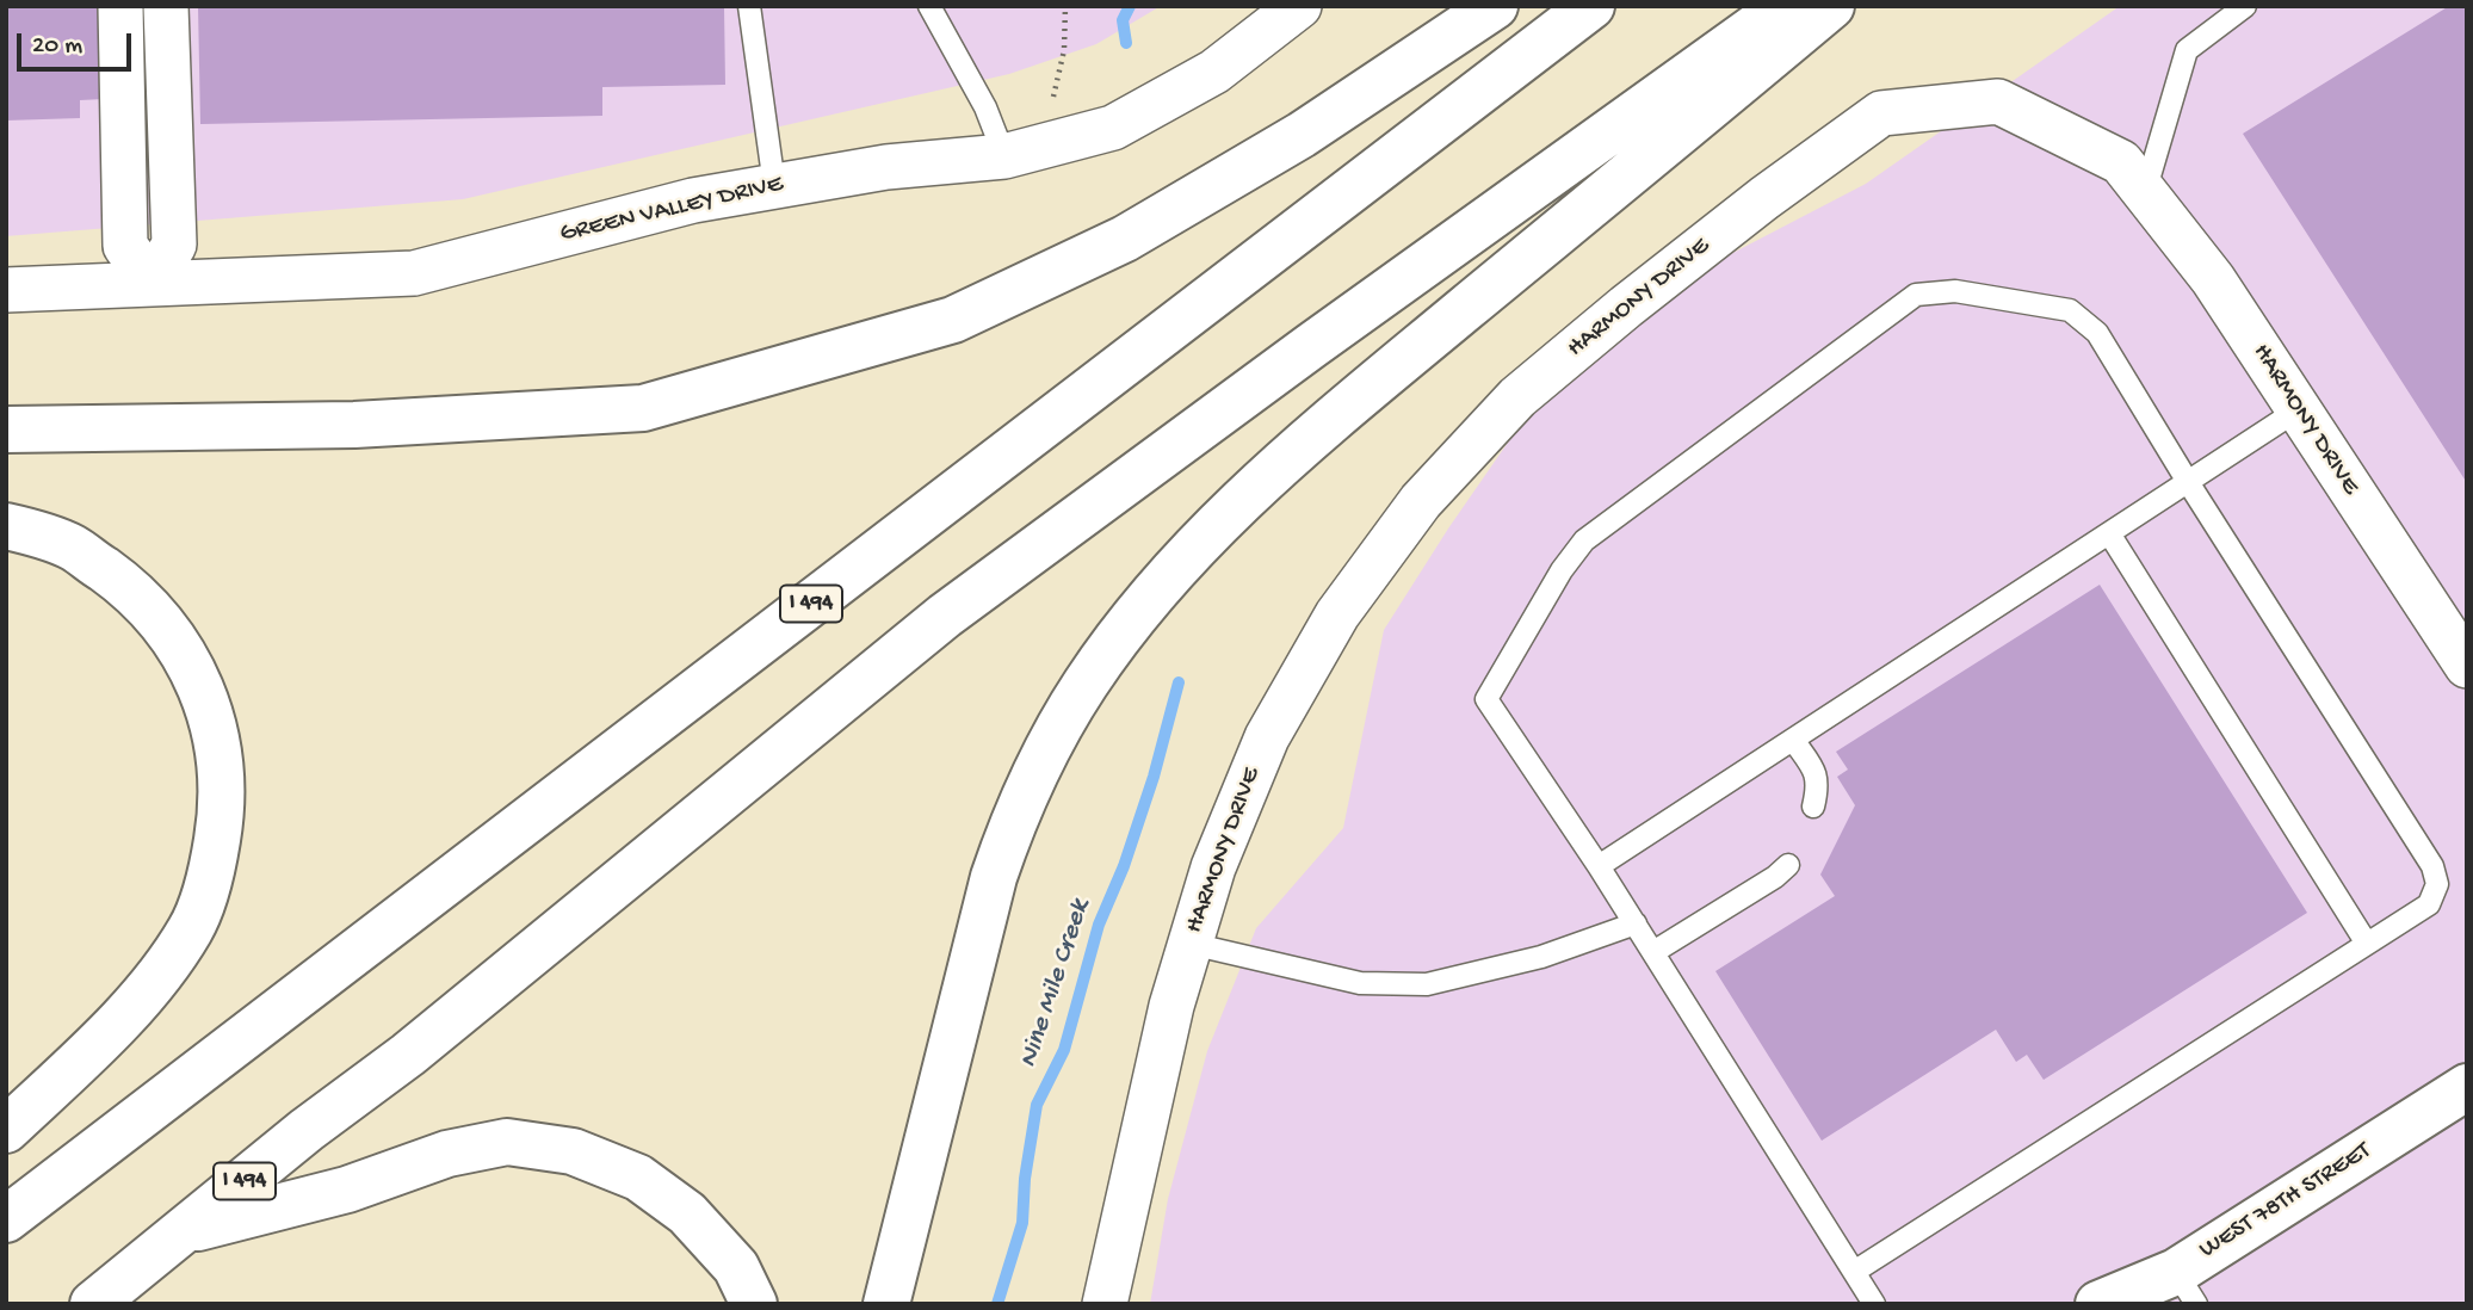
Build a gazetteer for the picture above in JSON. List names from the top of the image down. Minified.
{"streets":{"main road":["I 494","WEST 78TH STREET"],"street":["GREEN VALLEY DRIVE","HARMONY DRIVE"]},"water":["Nine Mile Creek"],"scale_bar":"20 m"}
